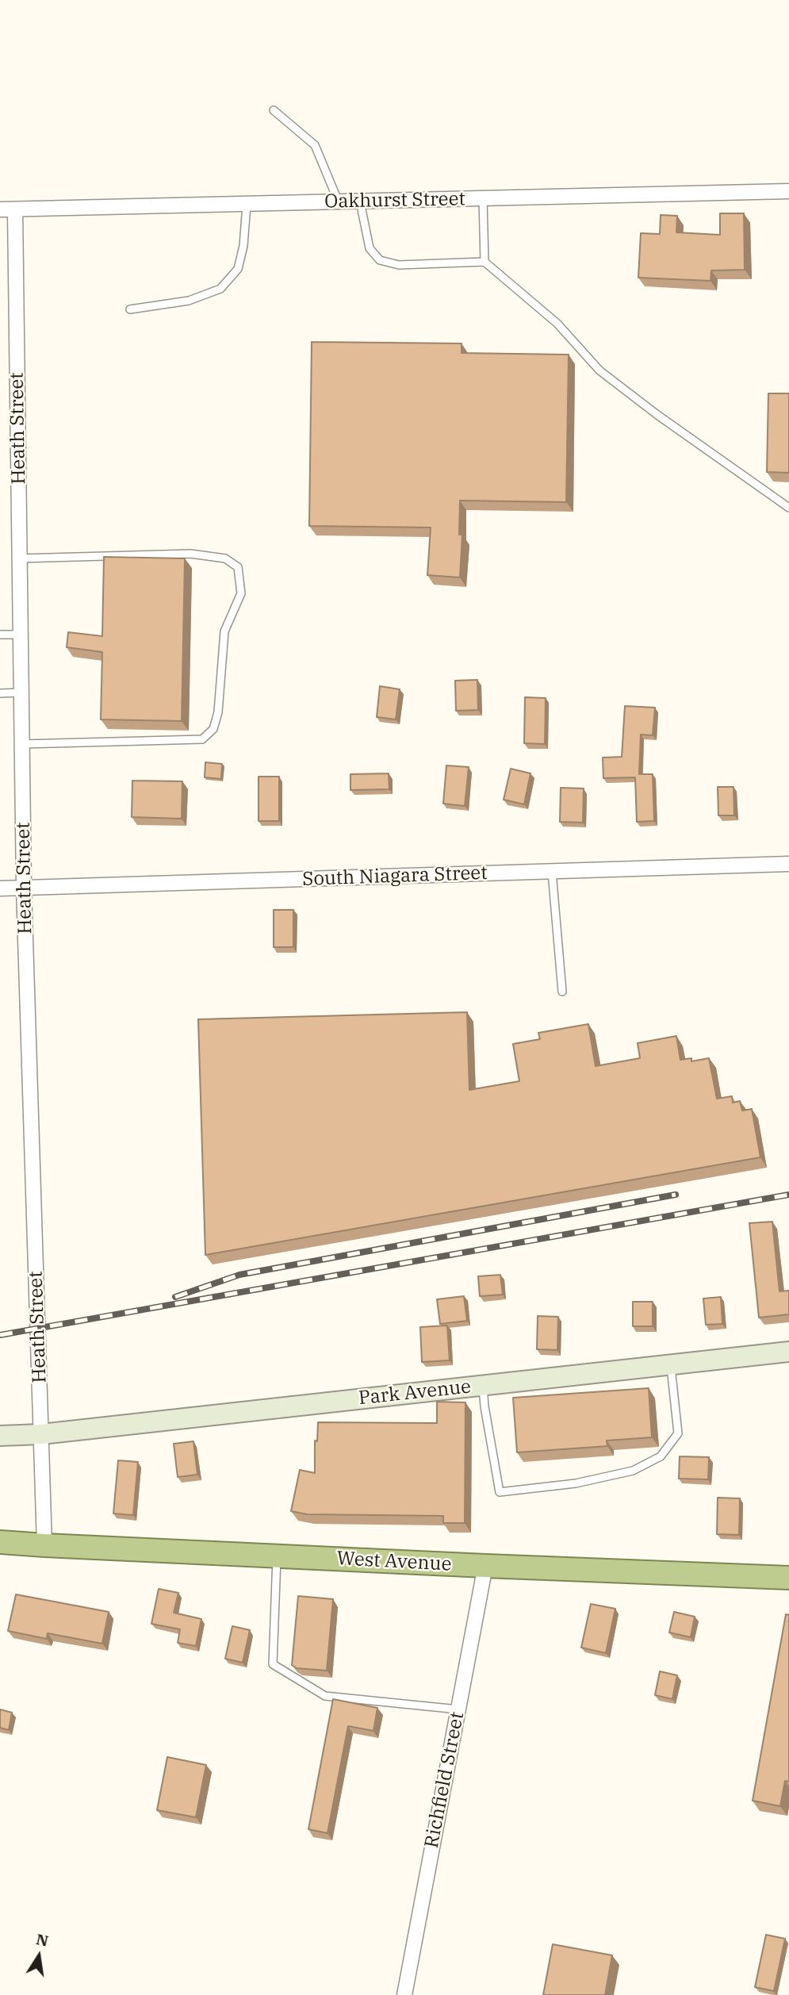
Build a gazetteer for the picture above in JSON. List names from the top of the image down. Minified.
{"streets":{"highway":["West Avenue"],"main road":["Park Avenue"],"street":["Oakhurst Street","Heath Street","South Niagara Street","Richfield Street"]},"crossings":[["Oakhurst Street","Heath Street"],["Heath Street","South Niagara Street"],["Heath Street","Park Avenue"],["Heath Street","West Avenue"],["West Avenue","Richfield Street"]],"north":"top"}
